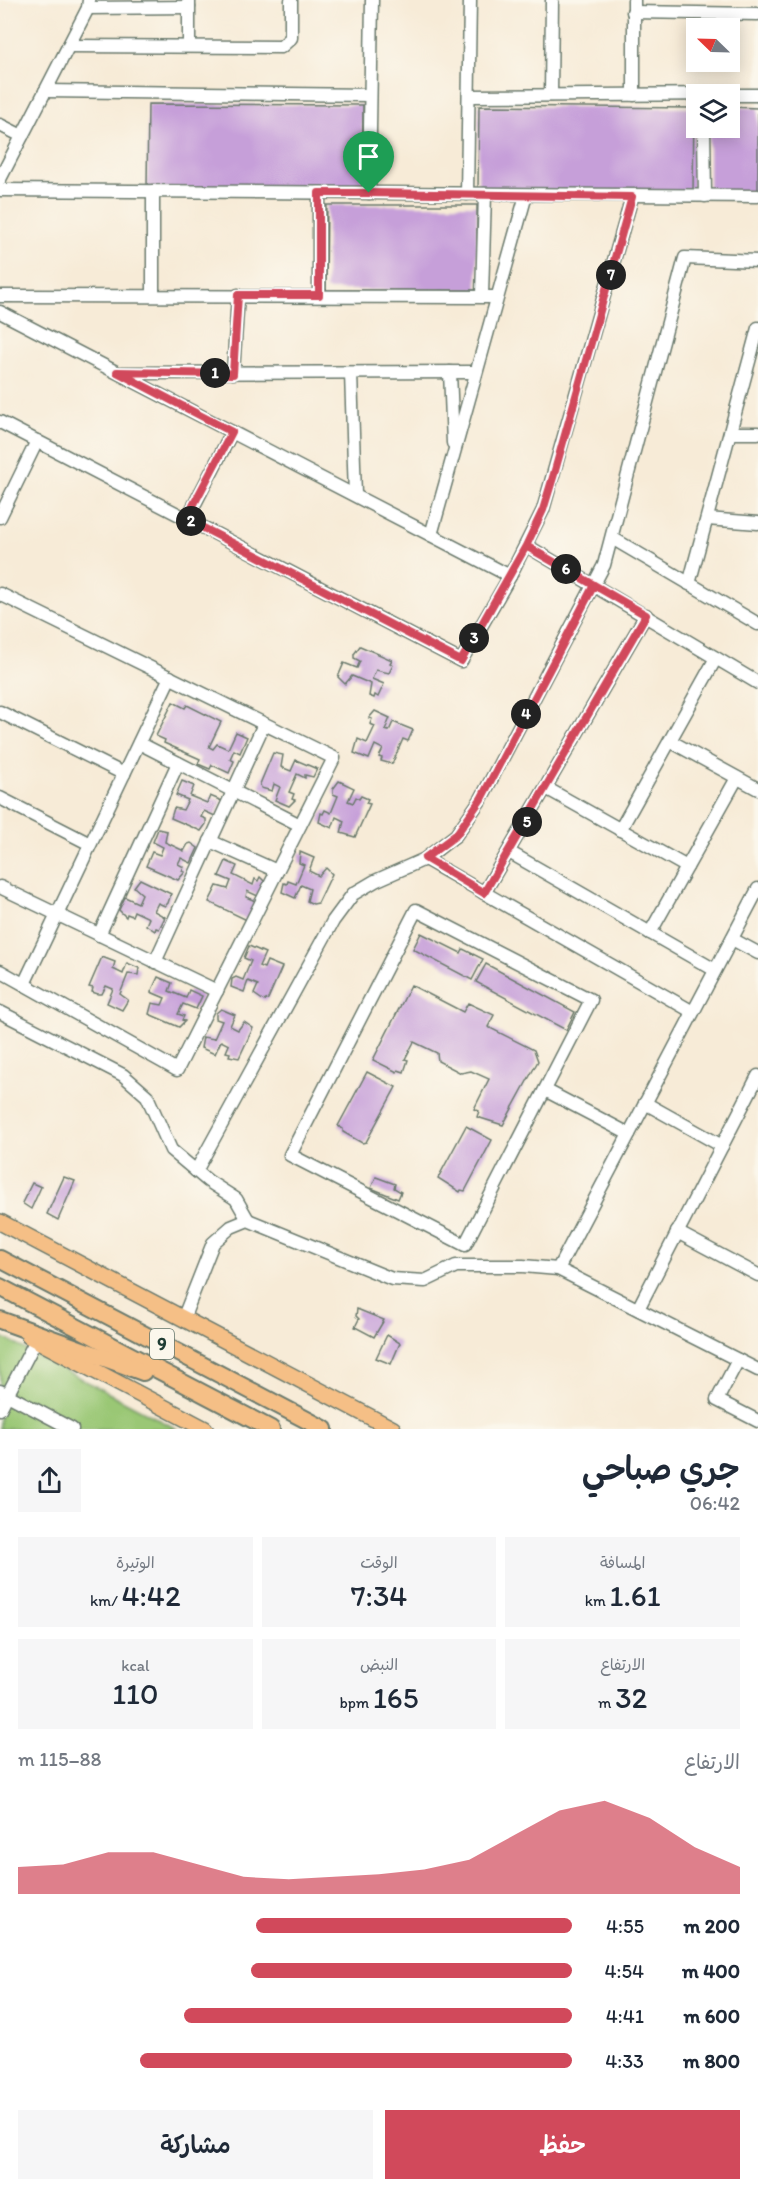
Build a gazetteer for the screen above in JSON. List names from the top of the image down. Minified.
{"streets":{"highway":["9"]},"north":"top left","page":{"pins":["7","1","2","6","3","4","5"],"heading":["جري صباحي","06:42"],"stats":[["المسافة","1.61 km"],["الوقت","7:34"],["الوتيرة","4:42 /km"],["الارتفاع","32 m"],["النبض","165 bpm"],["kcal","110"]],"chart":["الارتفاع","88–115 m"],"list":[{"name":"200 m","note":"4:55"},{"name":"400 m","note":"4:54"},{"name":"600 m","note":"4:41"},{"name":"800 m","note":"4:33"}],"buttons":["حفظ","مشاركة"]}}
